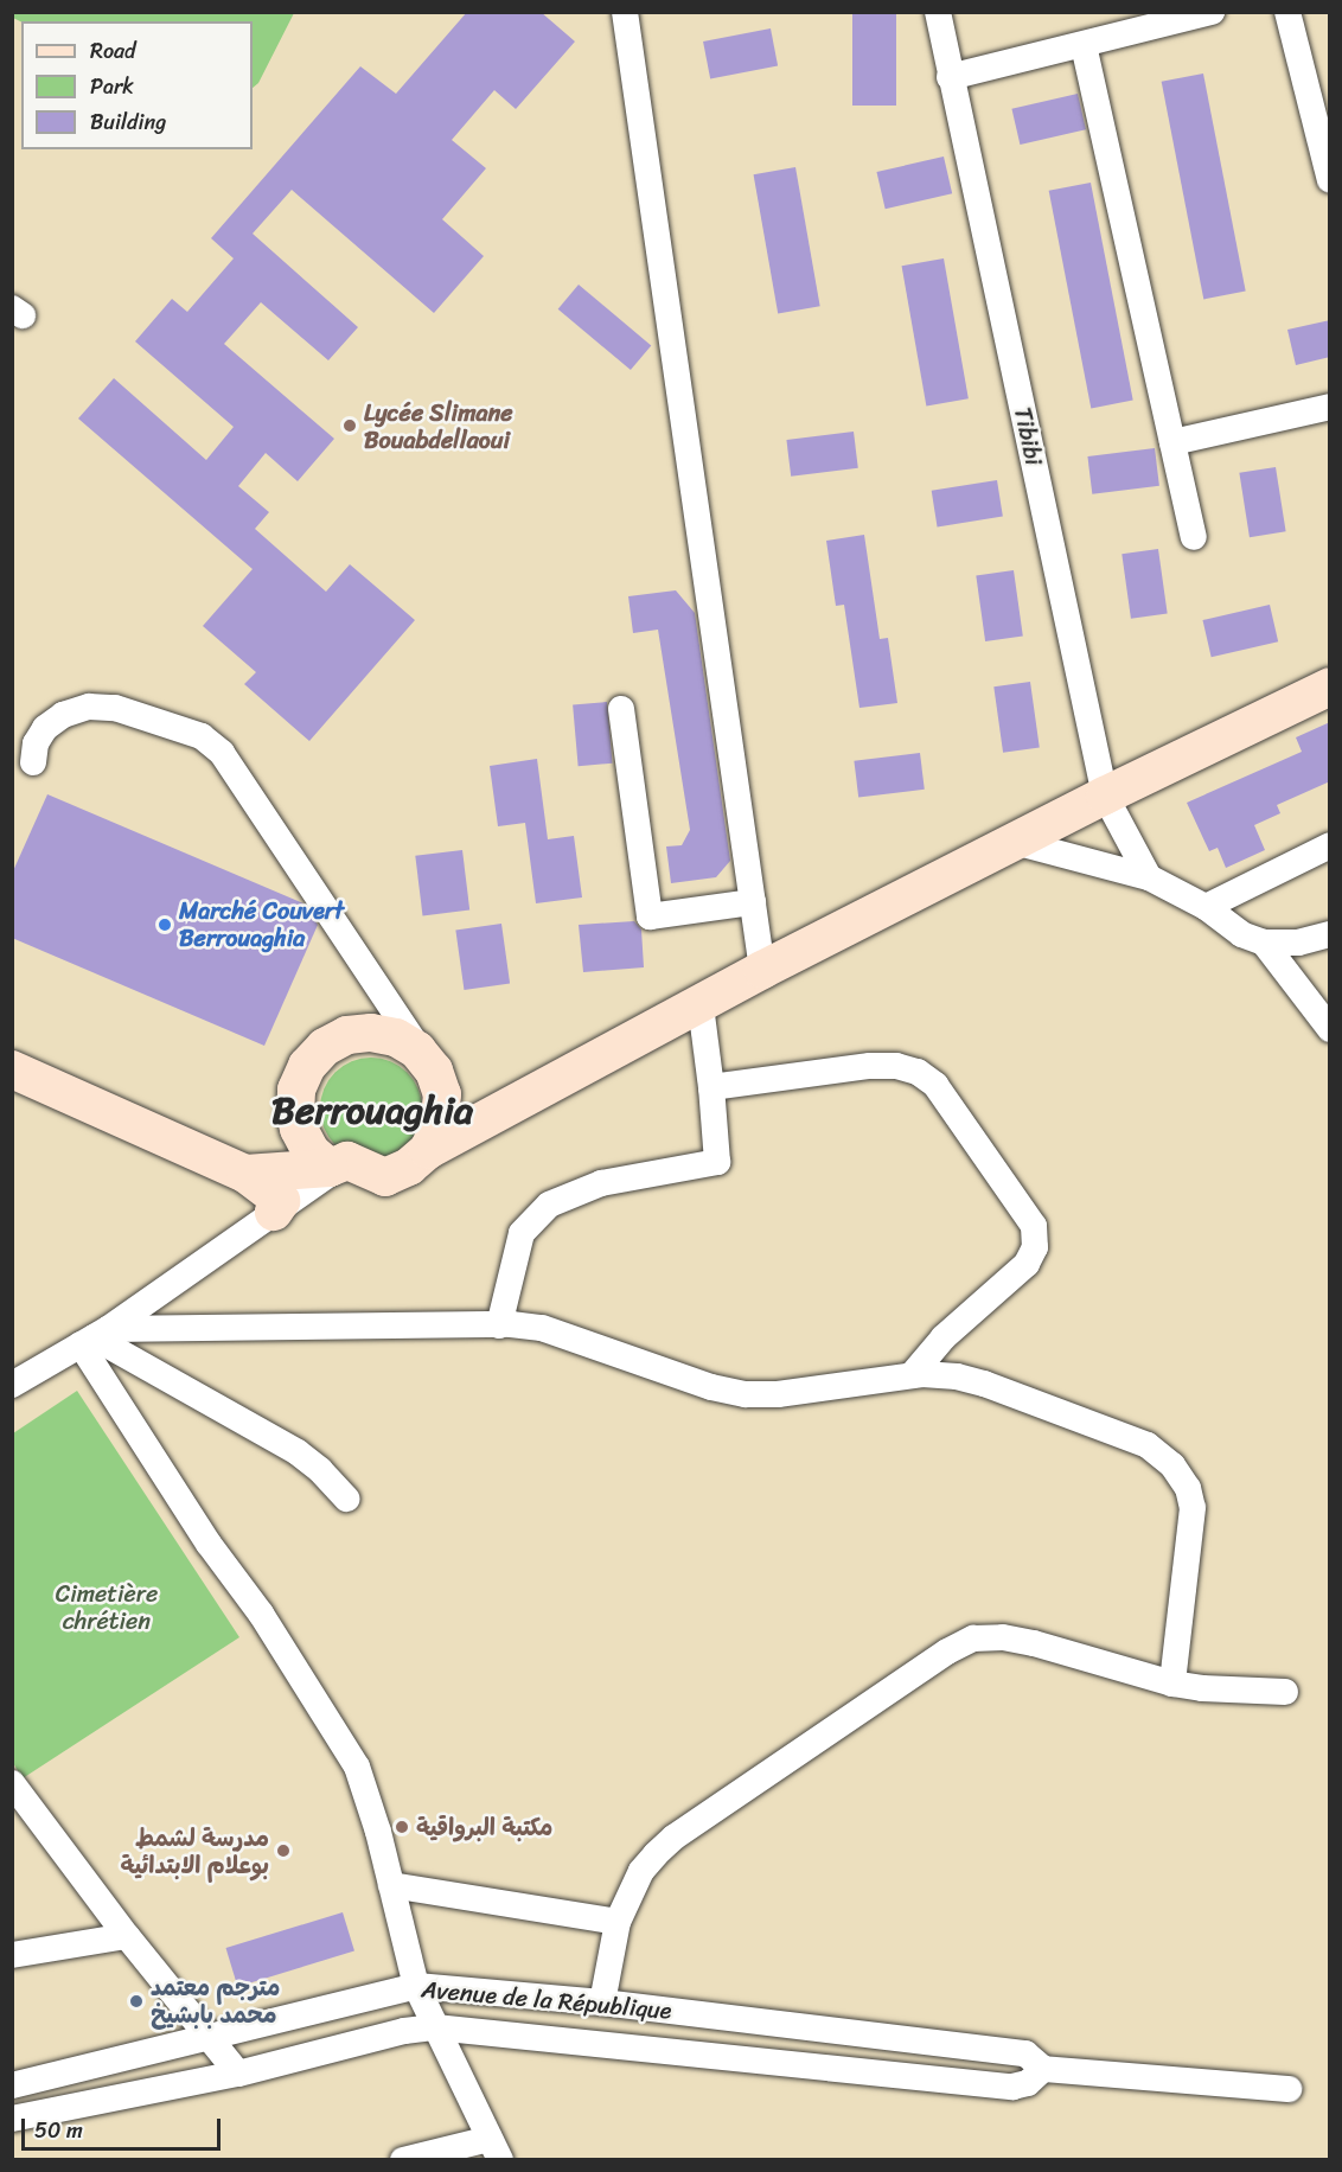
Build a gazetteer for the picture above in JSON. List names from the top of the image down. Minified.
{"streets":{"street":["Tibibi","Avenue de la République"]},"districts":["Berrouaghia"],"parks":["Cimetière chrétien"],"places":["Lycée Slimane Bouabdellaoui","Marché Couvert Berrouaghia","مكتبة البرواقية","مدرسة لشمط بوعلام الابتدائية","مترجم معتمد محمد بابشيخ"],"legend":["Road","Park","Building"],"scale_bar":"50 m"}
